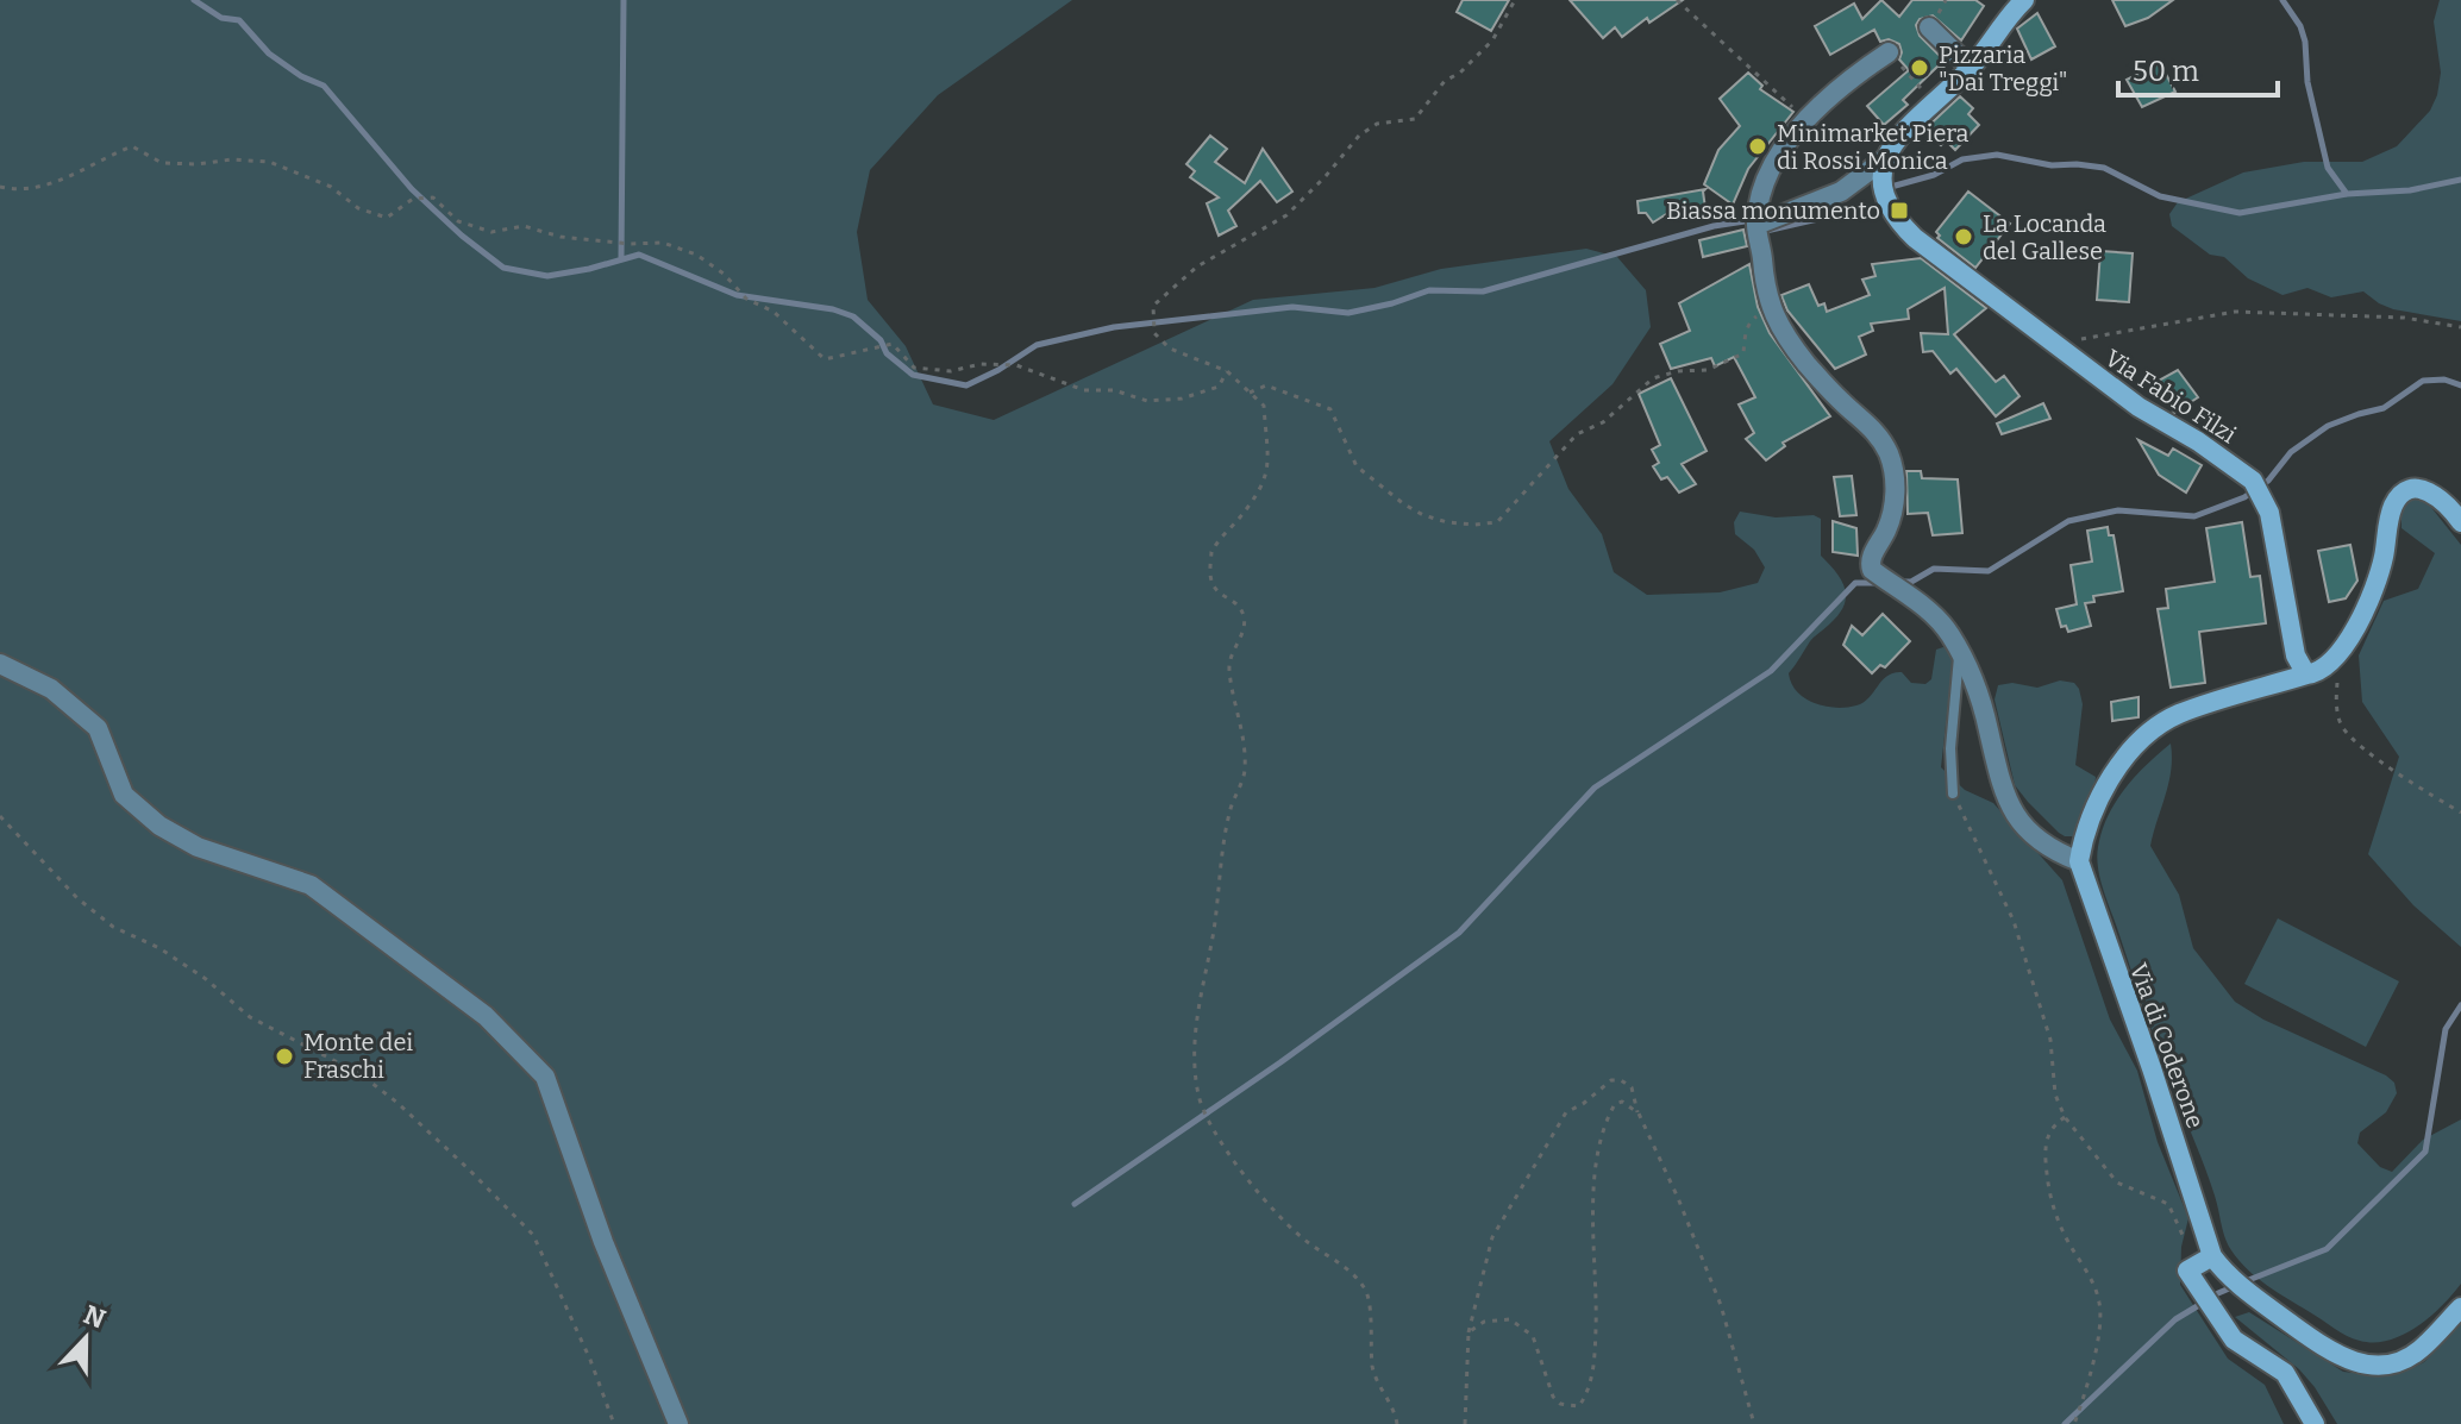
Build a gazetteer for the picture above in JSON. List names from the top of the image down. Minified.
{"streets":{"street":["Via Fabio Filzi","Via di Coderone"]},"places":{"other":["Pizzaria \"Dai Treggi\"","Minimarket Piera di Rossi Monica","La Locanda del Gallese","Monte dei Fraschi"],"transit":["Biassa monumento"]},"scale_bar":"50 m","north":"top"}
